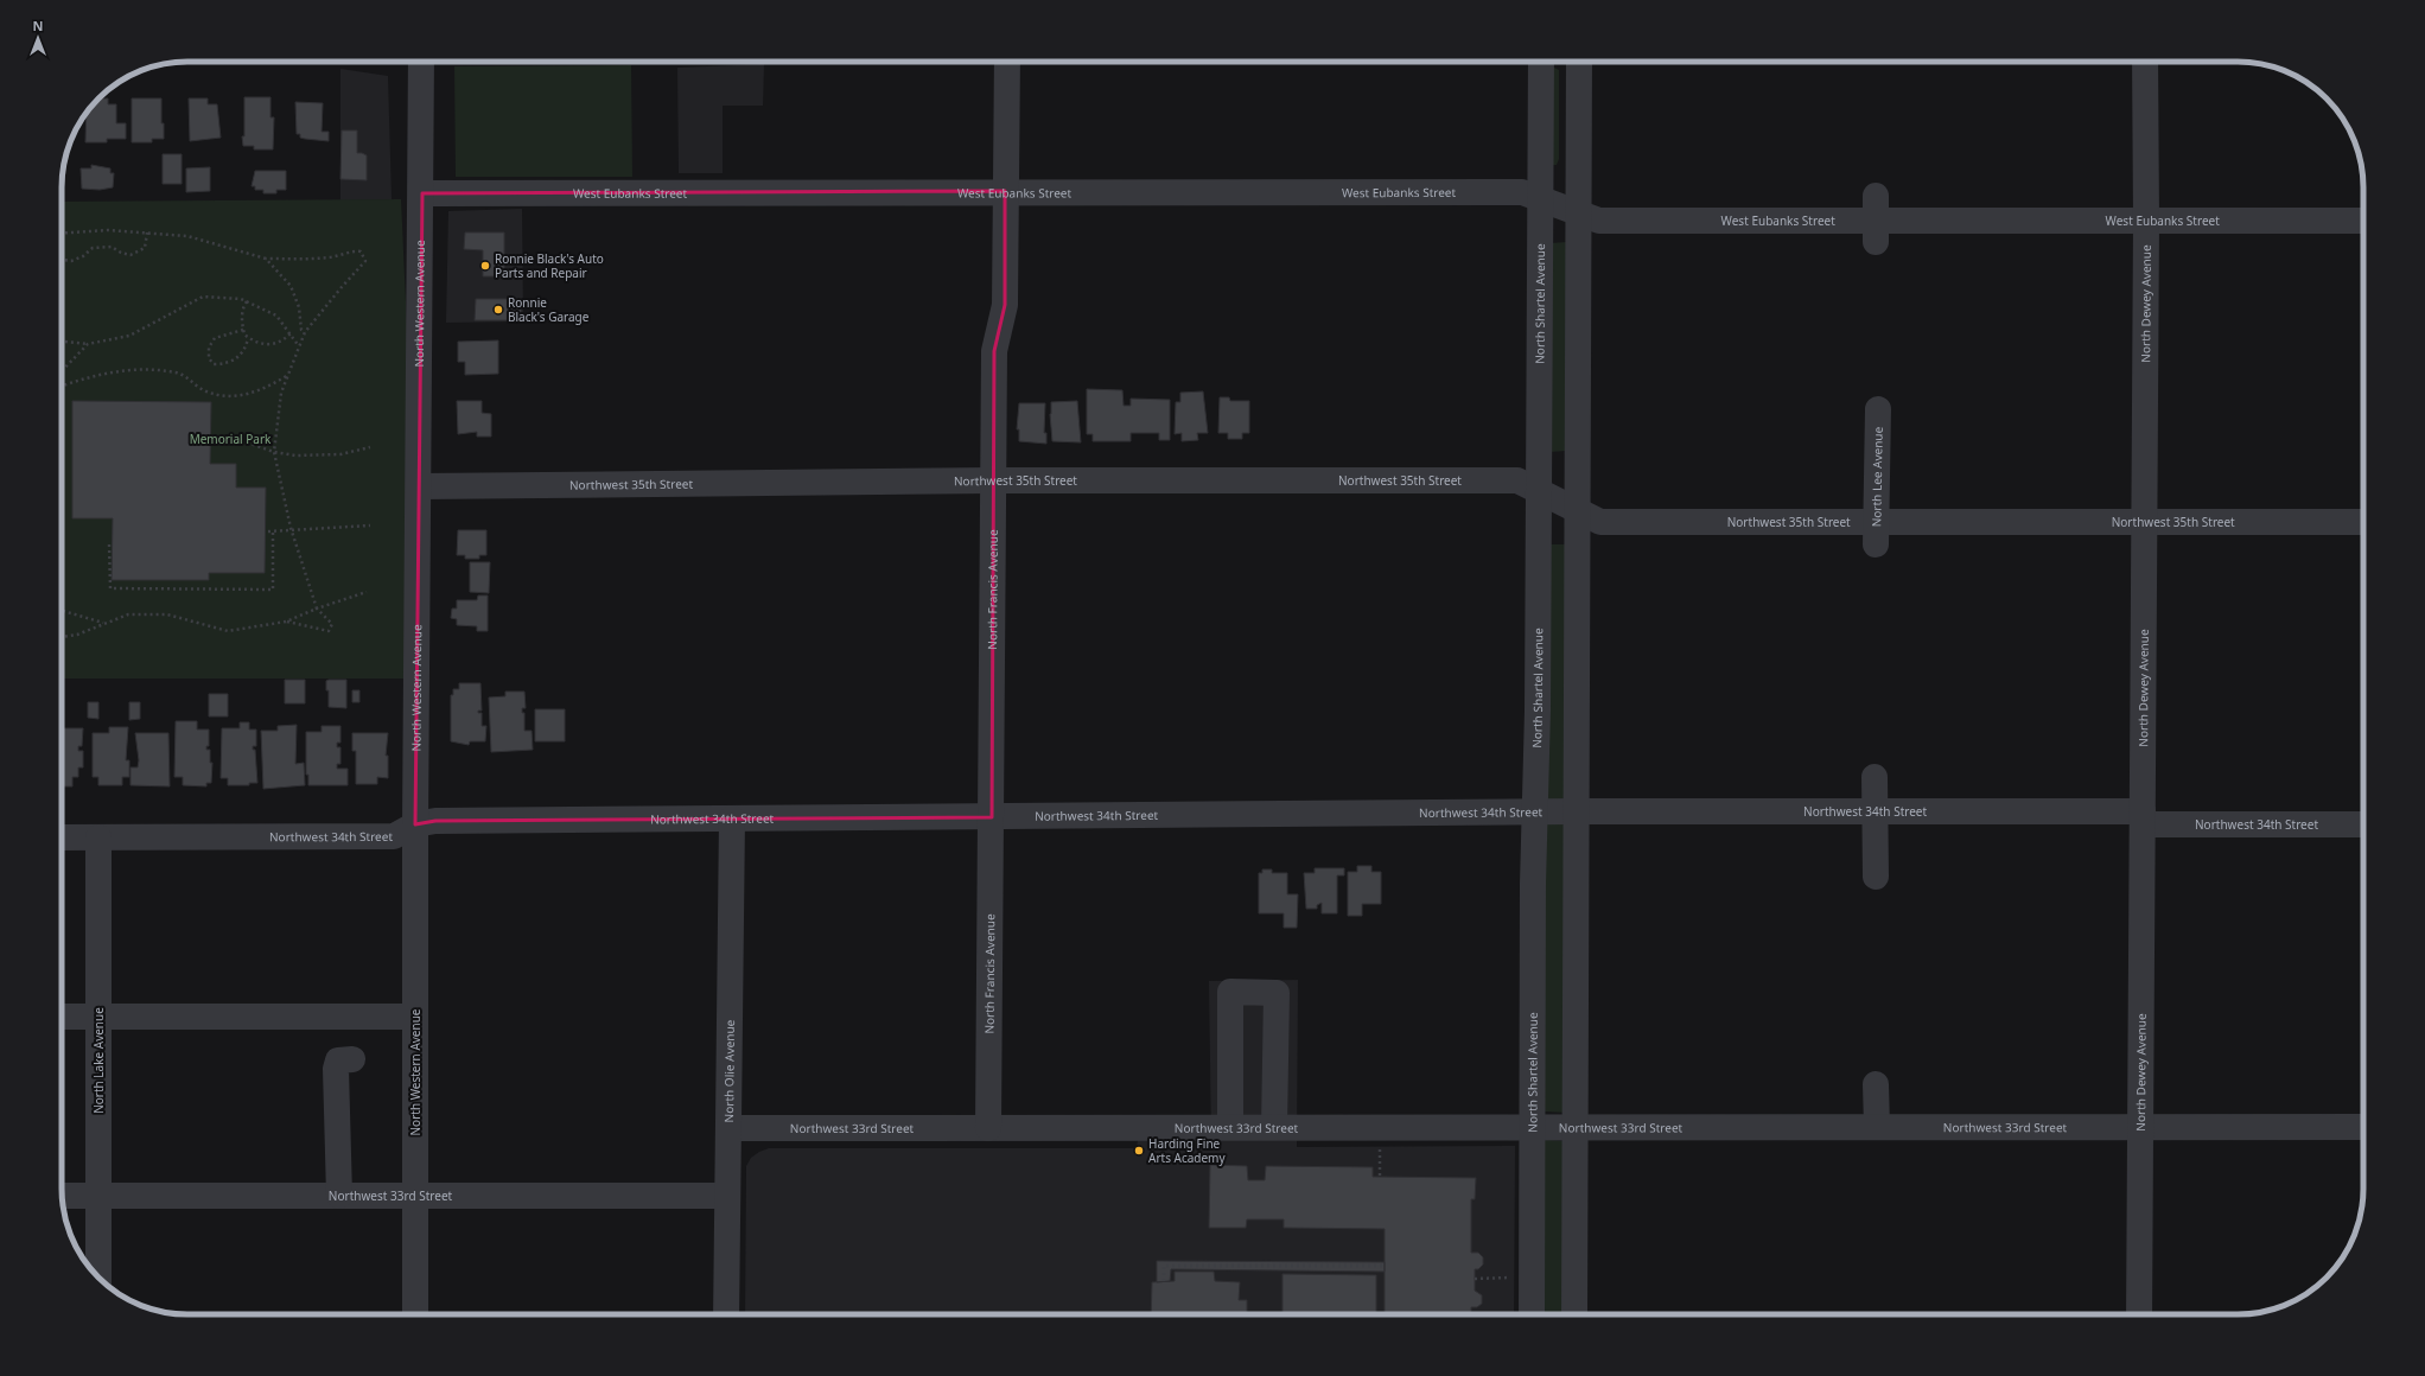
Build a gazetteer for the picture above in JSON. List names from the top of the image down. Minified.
{"streets":{"street":["West Eubanks Street","North Western Avenue","North Shartel Avenue","North Dewey Avenue","North Lee Avenue","Northwest 35th Street","North Francis Avenue","Northwest 34th Street","North Lake Avenue","North Olie Avenue","Northwest 33rd Street"]},"crossings":[["West Eubanks Street","North Western Avenue"],["West Eubanks Street","North Shartel Avenue"],["West Eubanks Street","North Dewey Avenue"],["West Eubanks Street","North Francis Avenue"],["North Western Avenue","Northwest 35th Street"],["North Western Avenue","Northwest 34th Street"],["North Western Avenue","Northwest 33rd Street"],["North Shartel Avenue","Northwest 35th Street"],["North Shartel Avenue","Northwest 34th Street"],["North Shartel Avenue","Northwest 33rd Street"],["North Dewey Avenue","Northwest 35th Street"],["North Dewey Avenue","Northwest 34th Street"],["North Dewey Avenue","Northwest 33rd Street"],["North Lee Avenue","Northwest 35th Street"],["Northwest 35th Street","North Francis Avenue"],["North Francis Avenue","Northwest 34th Street"],["North Francis Avenue","Northwest 33rd Street"],["Northwest 34th Street","North Lake Avenue"],["Northwest 34th Street","North Olie Avenue"],["North Lake Avenue","Northwest 33rd Street"],["North Olie Avenue","Northwest 33rd Street"]],"parks":["Memorial Park"],"places":["Ronnie Black's Auto Parts and Repair","Ronnie Black's Garage","Harding Fine Arts Academy"],"north":"top"}
